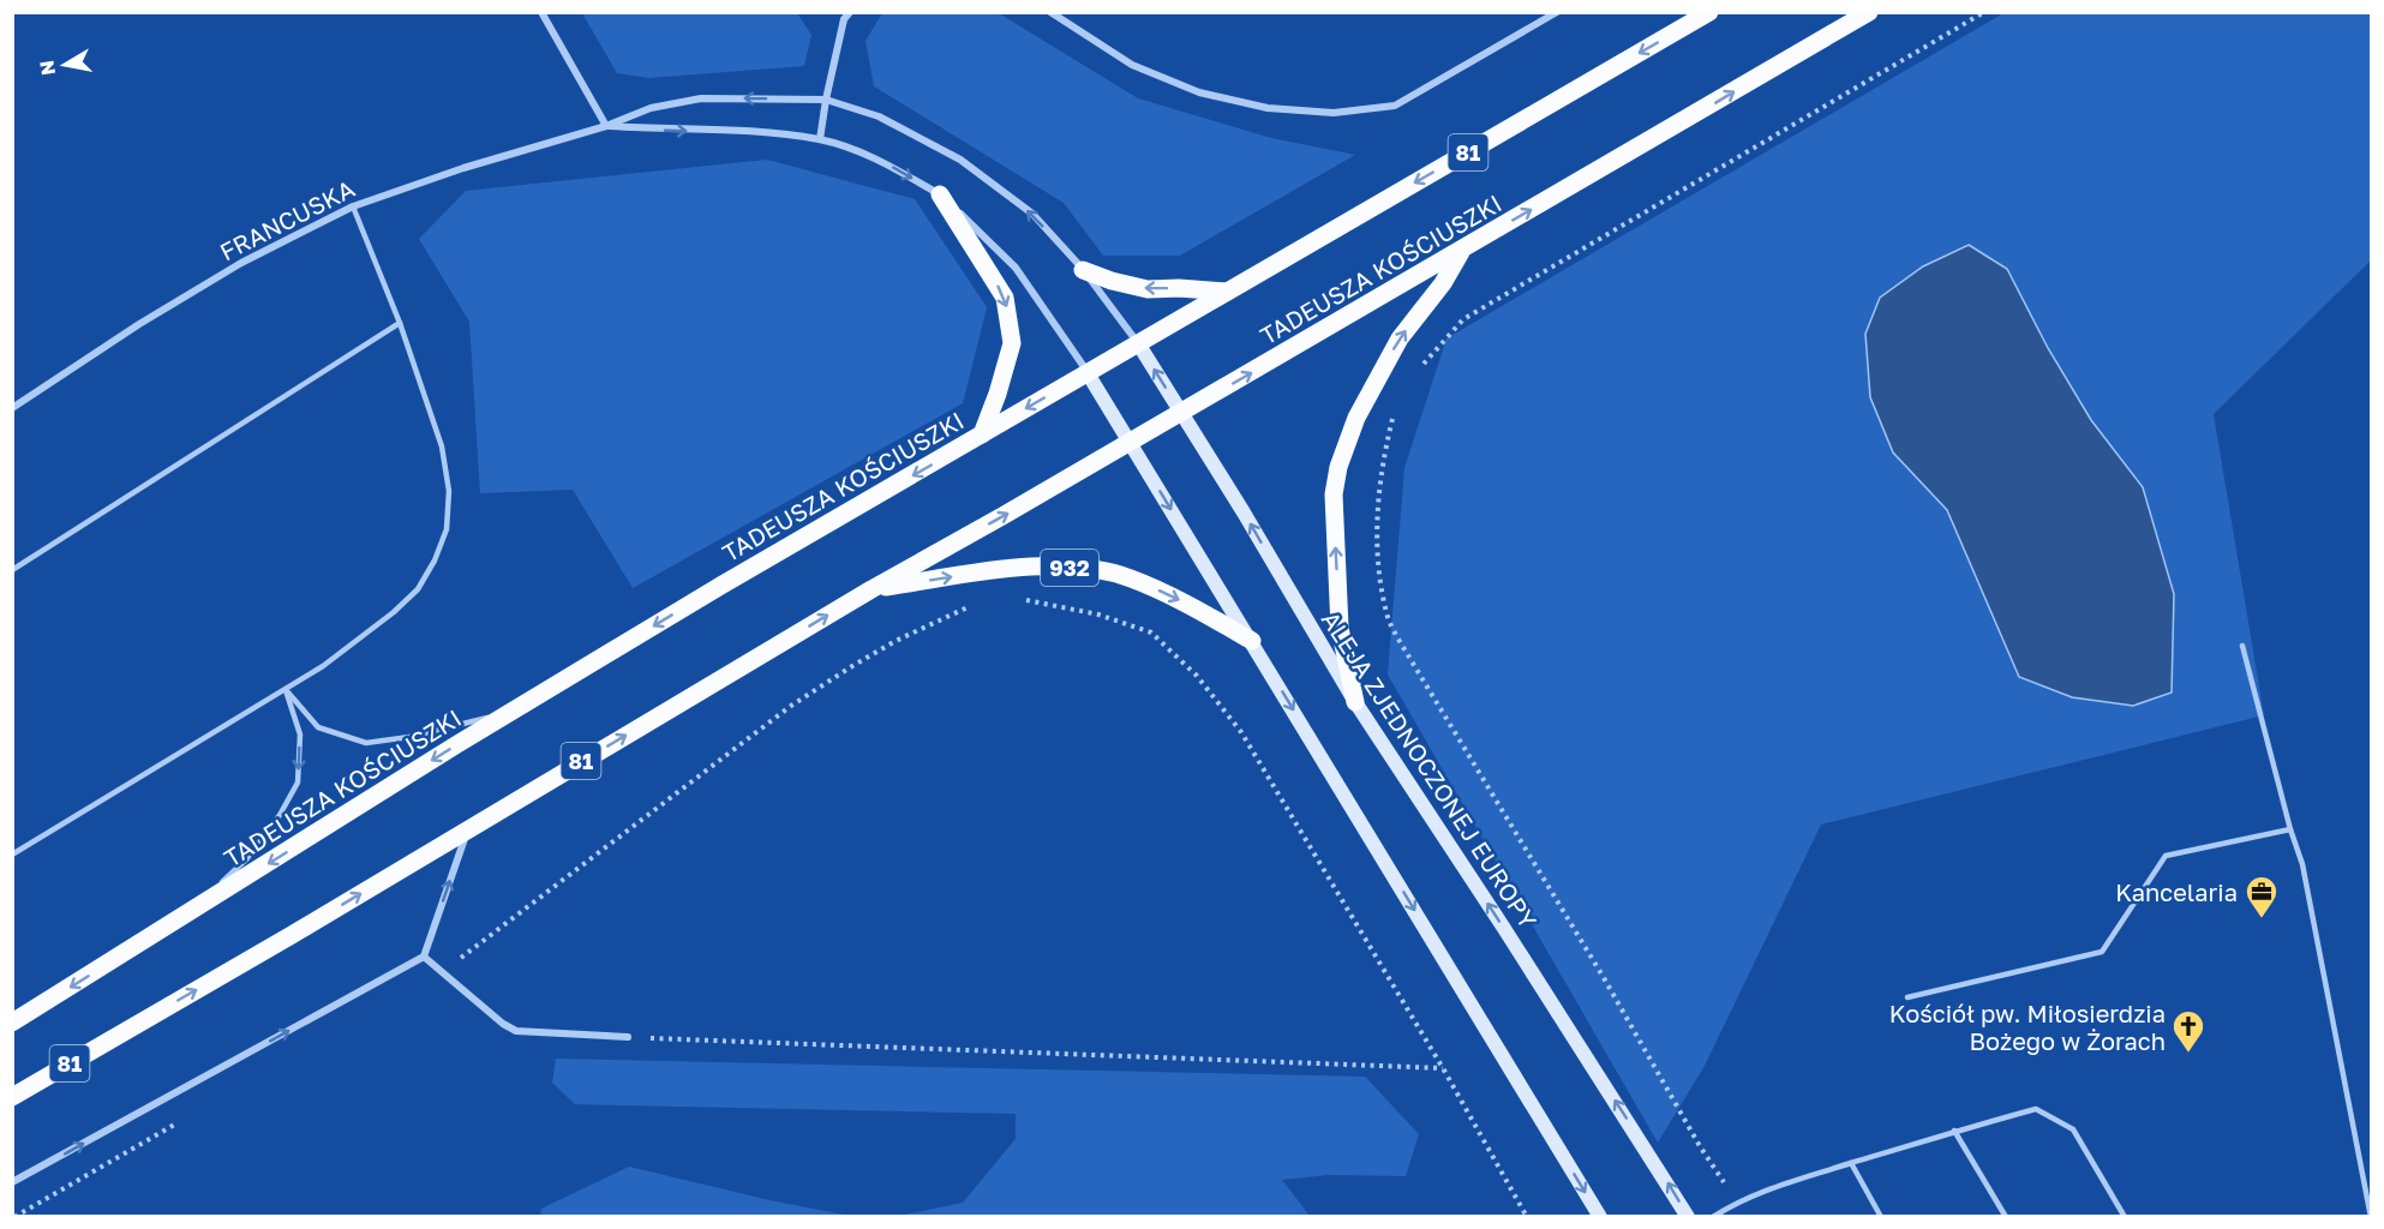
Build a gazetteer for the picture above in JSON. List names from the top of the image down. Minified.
{"streets":{"main road":["81","TADEUSZA KOŚCIUSZKI","932","ALEJA ZJEDNOCZONEJ EUROPY"],"street":["FRANCUSKA"]},"crossings":[["FRANCUSKA","TADEUSZA KOŚCIUSZKI"],["FRANCUSKA","932"],["FRANCUSKA","ALEJA ZJEDNOCZONEJ EUROPY"],["TADEUSZA KOŚCIUSZKI","932"],["TADEUSZA KOŚCIUSZKI","ALEJA ZJEDNOCZONEJ EUROPY"]],"places":{"office":["Kancelaria"],"church":["Kościół pw. Miłosierdzia Bożego w Żorach"]},"north":"left"}
